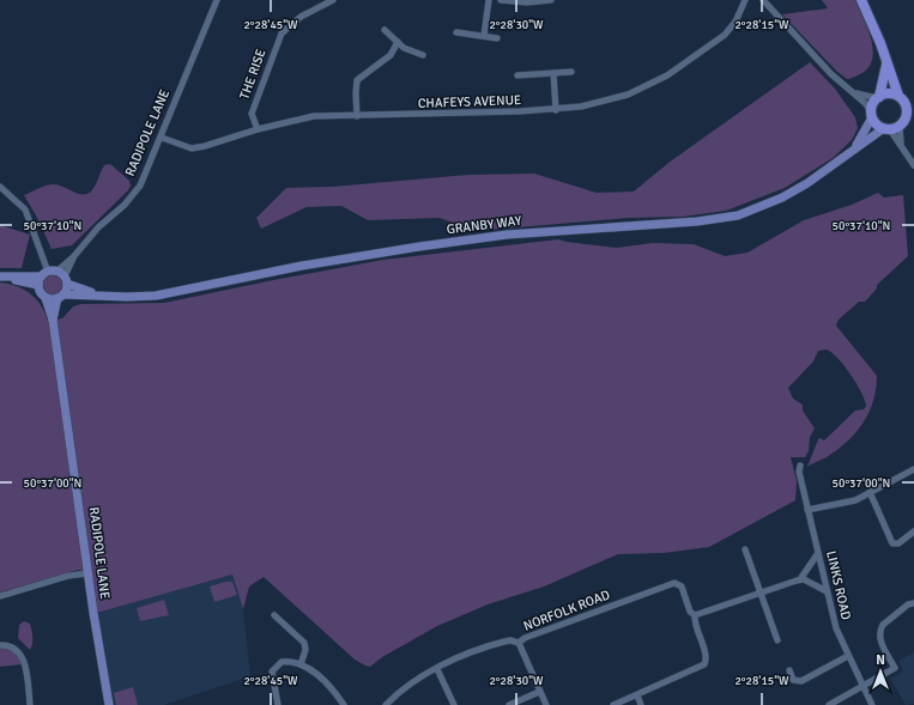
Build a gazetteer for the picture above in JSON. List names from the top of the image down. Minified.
{"streets":{"main road":["RADIPOLE LANE","GRANBY WAY"],"street":["THE RISE","CHAFEYS AVENUE","LINKS ROAD","NORFOLK ROAD"]},"crossings":[["THE RISE","CHAFEYS AVENUE"],["CHAFEYS AVENUE","RADIPOLE LANE"],["RADIPOLE LANE","GRANBY WAY"]],"north":"top","coordinates":["2°28'45\"W","2°28'30\"W","2°28'15\"W","50°37'10\"N","50°37'00\"N"]}
